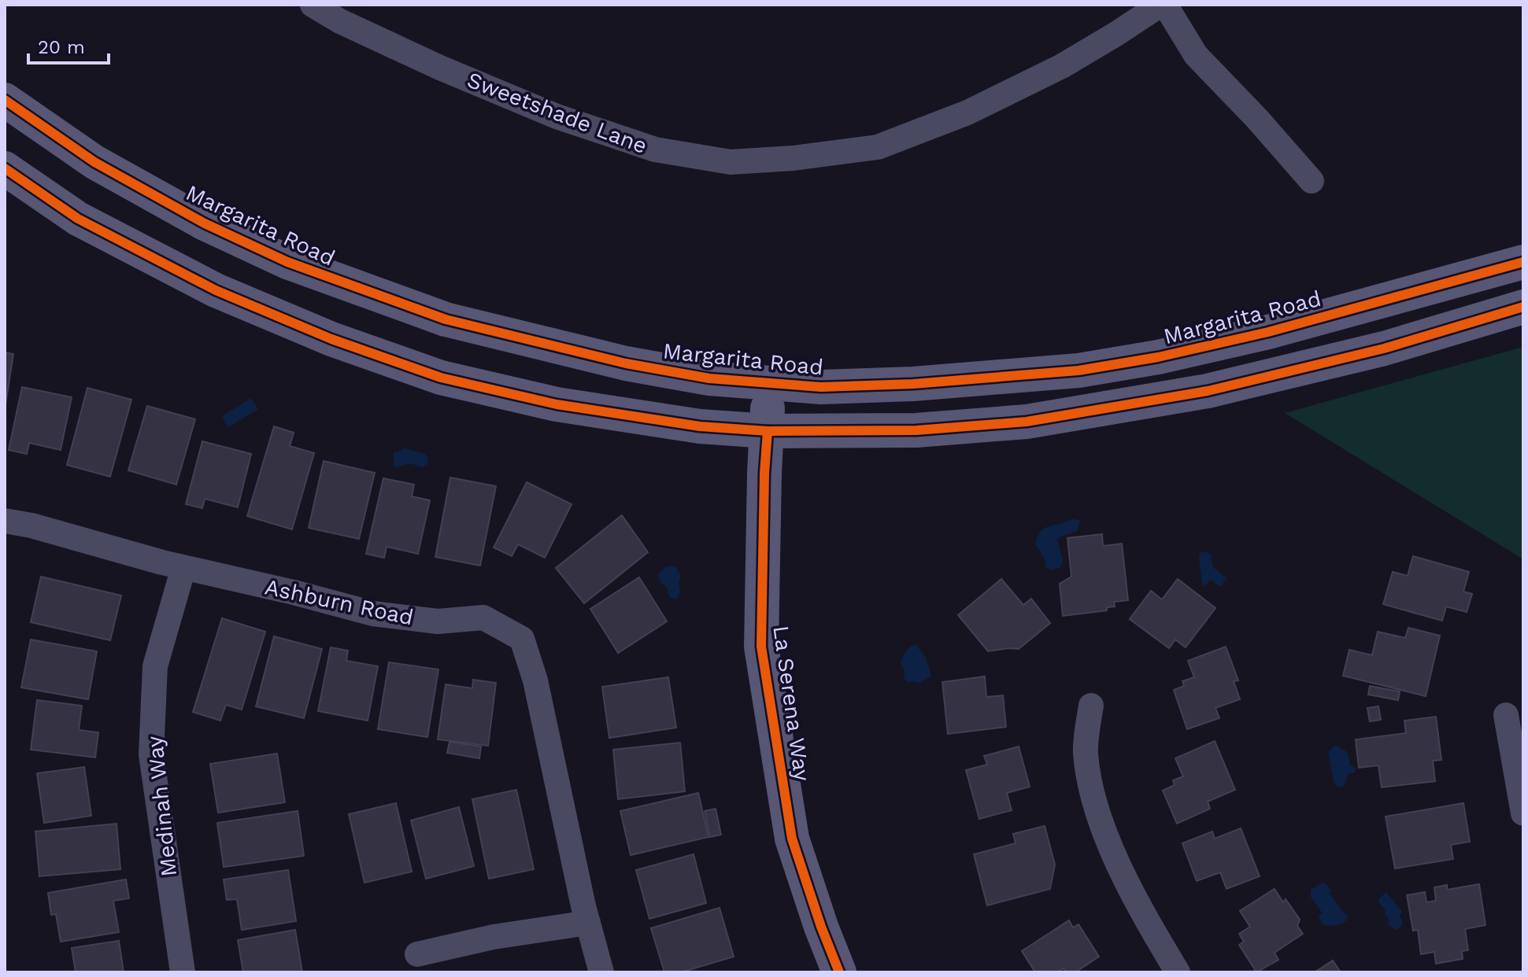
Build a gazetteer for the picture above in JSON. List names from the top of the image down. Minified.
{"streets":{"main road":["Margarita Road","La Serena Way"],"street":["Sweetshade Lane","Ashburn Road","Medinah Way"]},"crossings":[["Margarita Road","La Serena Way"],["Ashburn Road","Medinah Way"]],"scale_bar":"20 m"}
